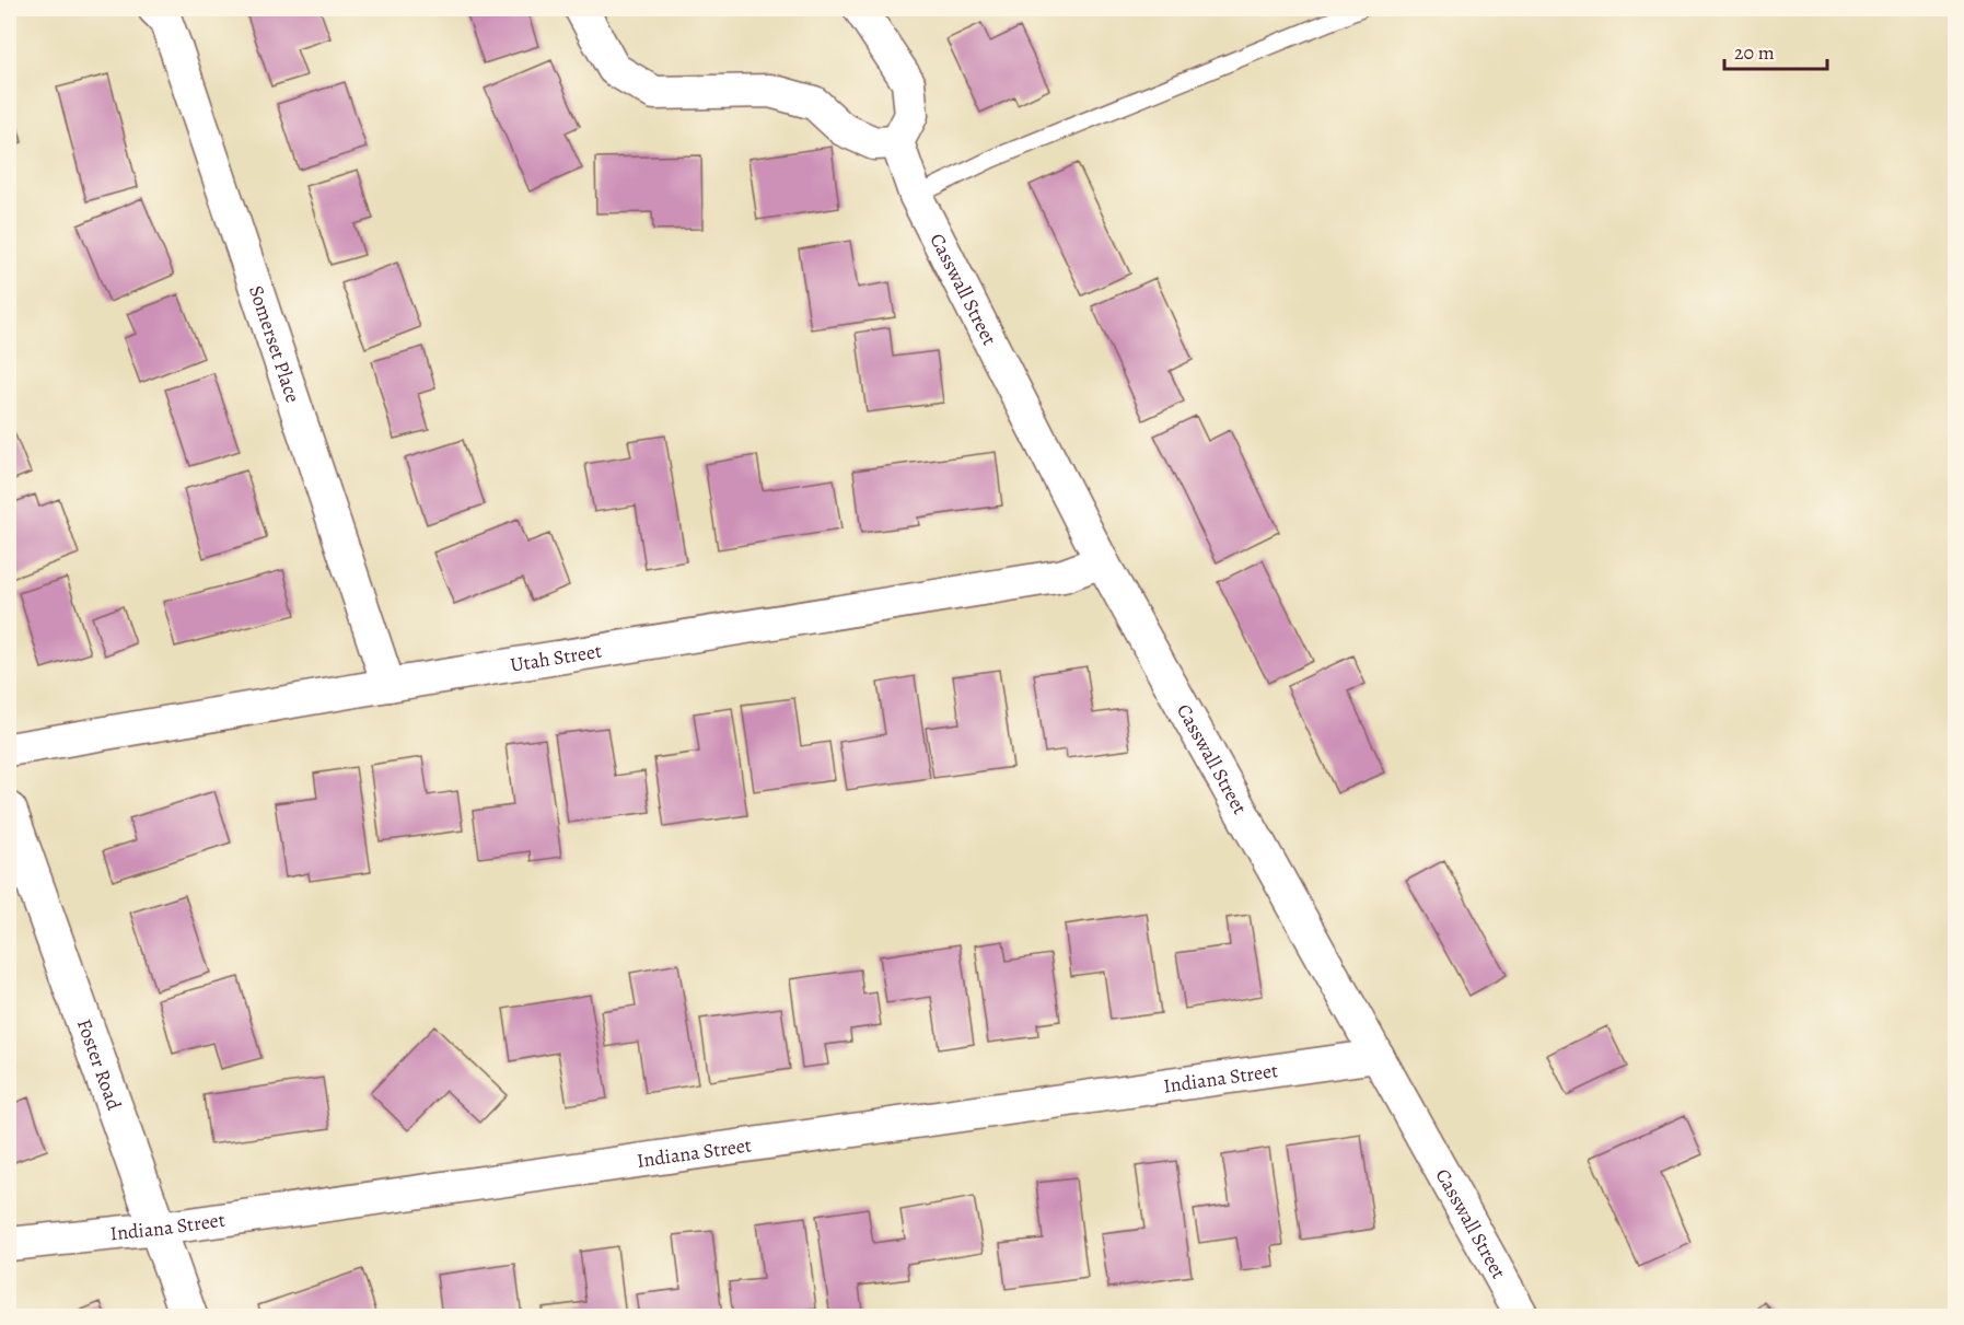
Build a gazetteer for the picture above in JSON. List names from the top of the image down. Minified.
{"streets":{"street":["Casswall Street","Somerset Place","Utah Street","Foster Road","Indiana Street"]},"crossings":[["Casswall Street","Utah Street"],["Casswall Street","Indiana Street"],["Somerset Place","Utah Street"],["Foster Road","Indiana Street"]],"scale_bar":"20 m"}
